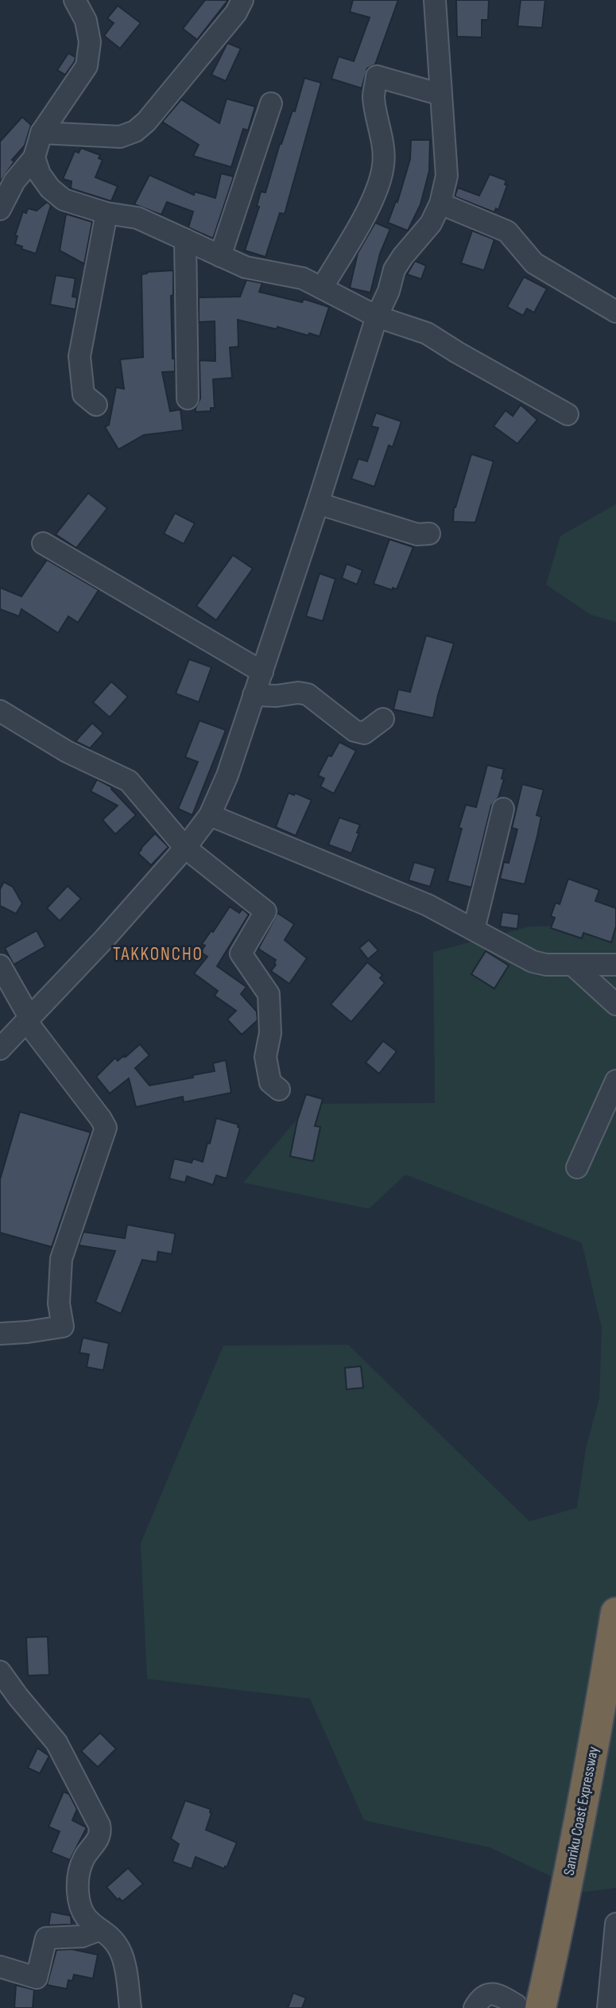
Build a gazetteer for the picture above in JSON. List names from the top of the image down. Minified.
{"streets":{"highway":["Sanriku Coast Expressway"]},"districts":["TAKKONCHO"]}
